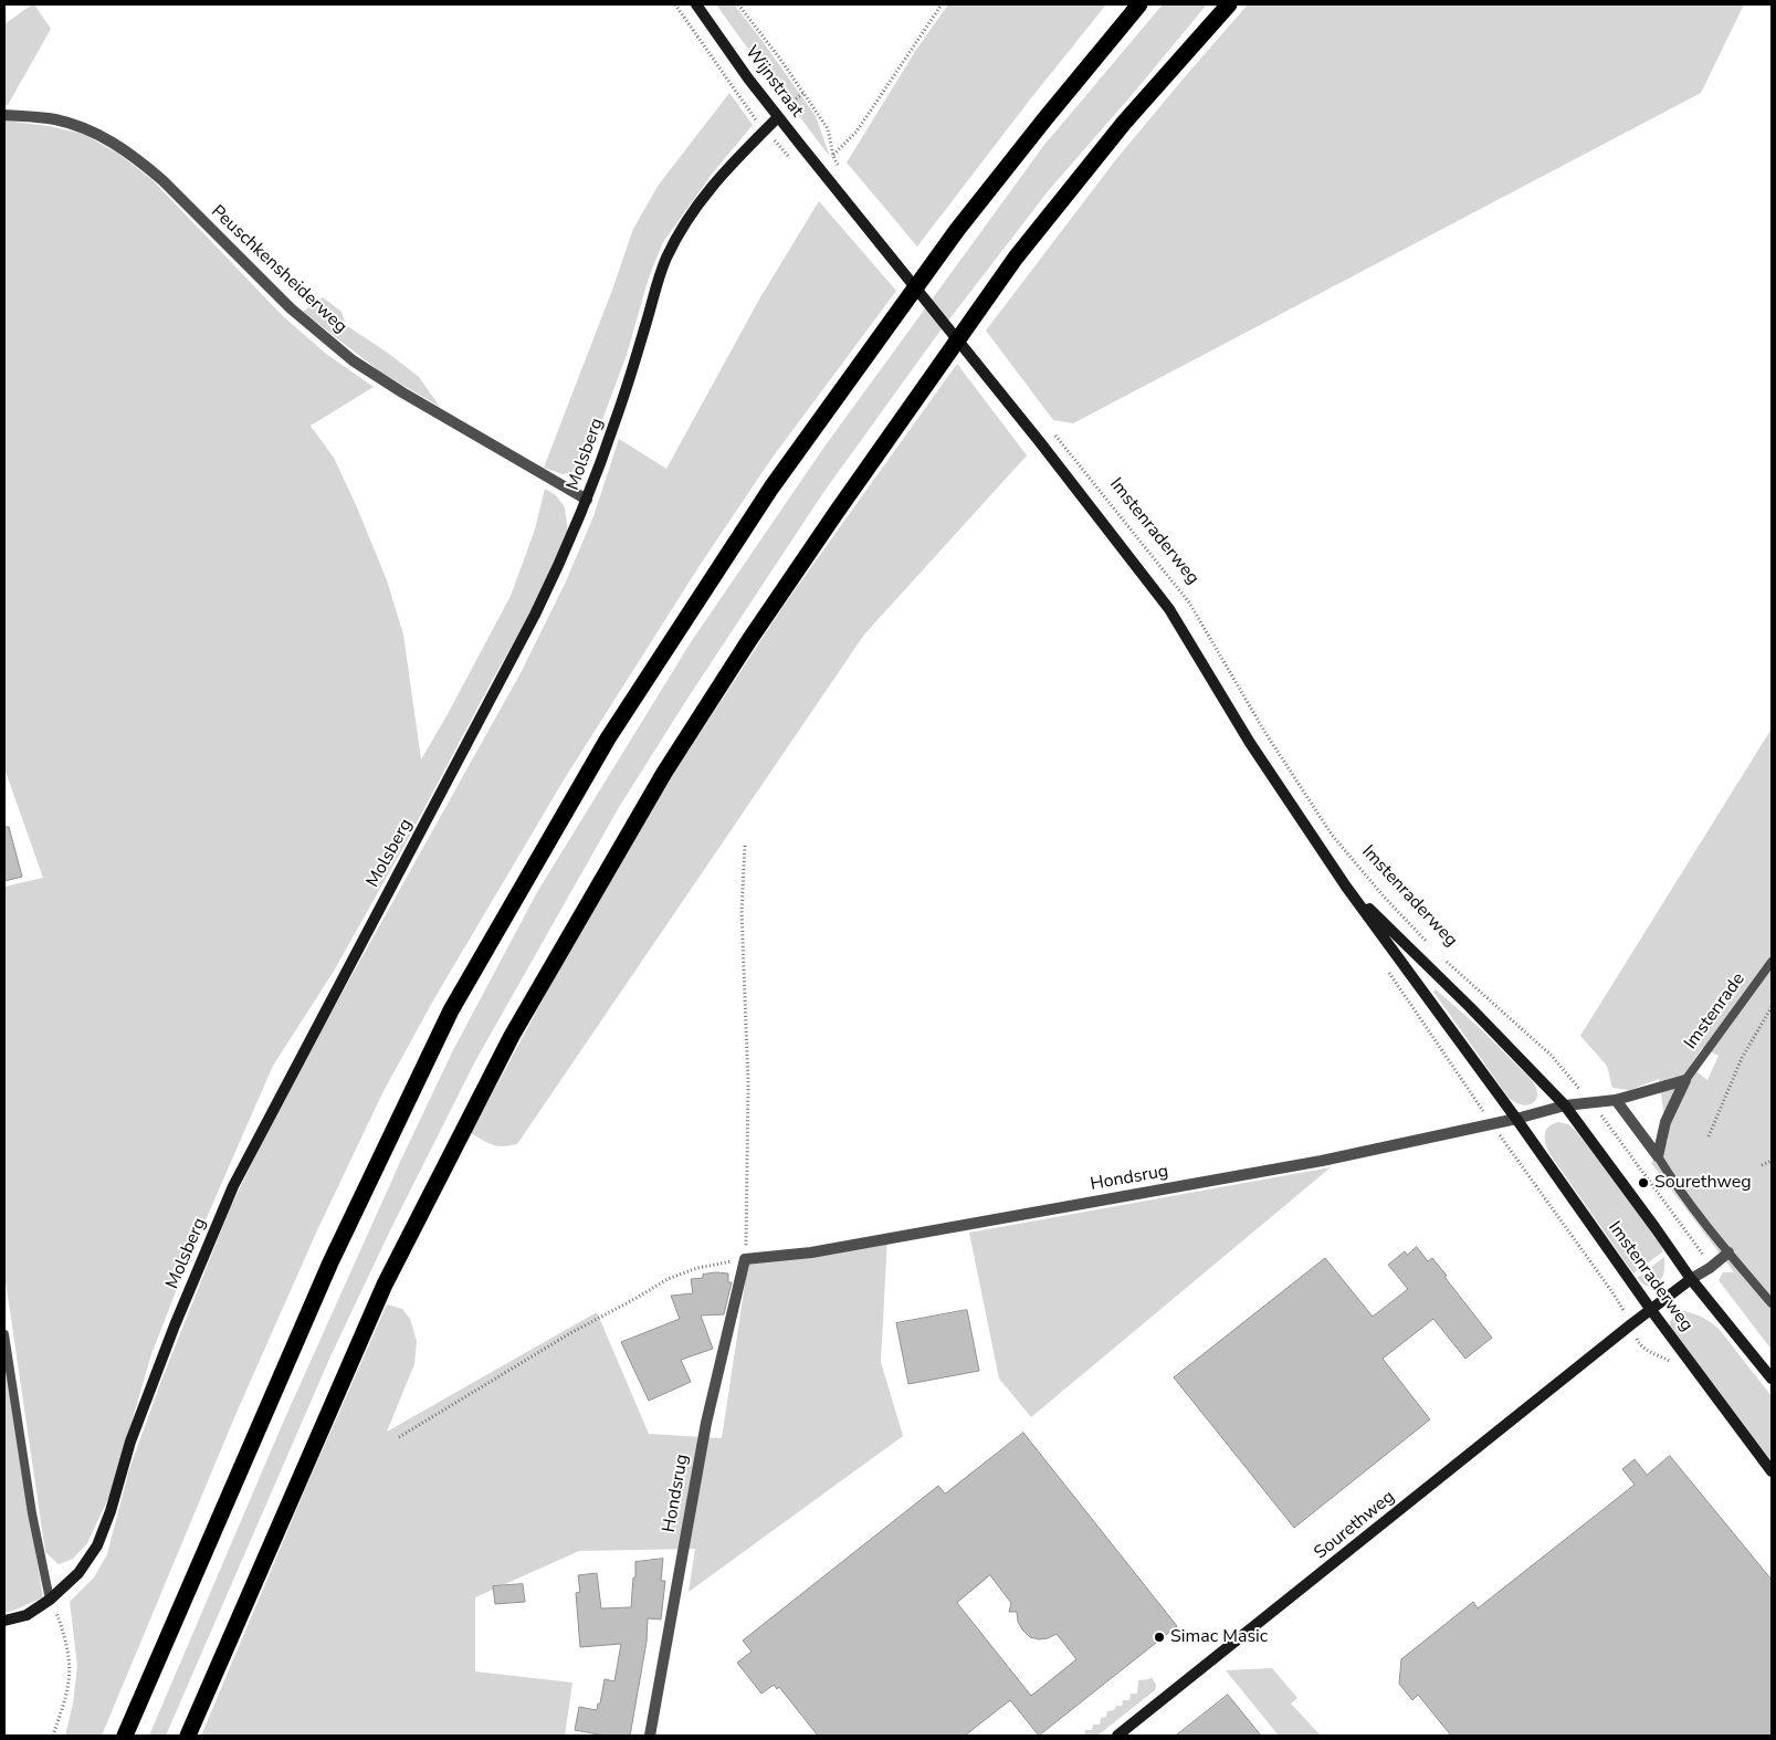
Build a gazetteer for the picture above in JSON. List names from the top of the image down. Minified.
{"streets":{"street":["Wijnstraat","Peuschkensheiderweg","Molsberg","Imstenraderweg","Imstenrade","Hondsrug","Sourethweg"]},"crossings":[["Wijnstraat","Molsberg"],["Wijnstraat","Imstenraderweg"],["Peuschkensheiderweg","Molsberg"],["Imstenraderweg","Hondsrug"],["Imstenraderweg","Sourethweg"]],"places":["Sourethweg","Simac Masic"]}
